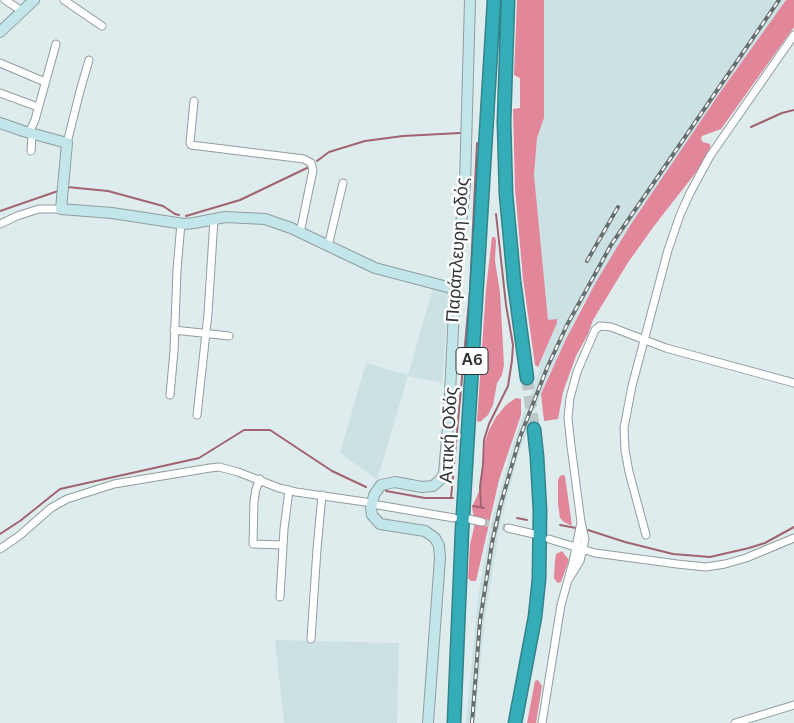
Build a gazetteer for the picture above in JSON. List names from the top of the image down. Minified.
{"streets":{"highway":["Α6","Αττική Οδός"],"street":["Παράπλευρη οδός"]}}
